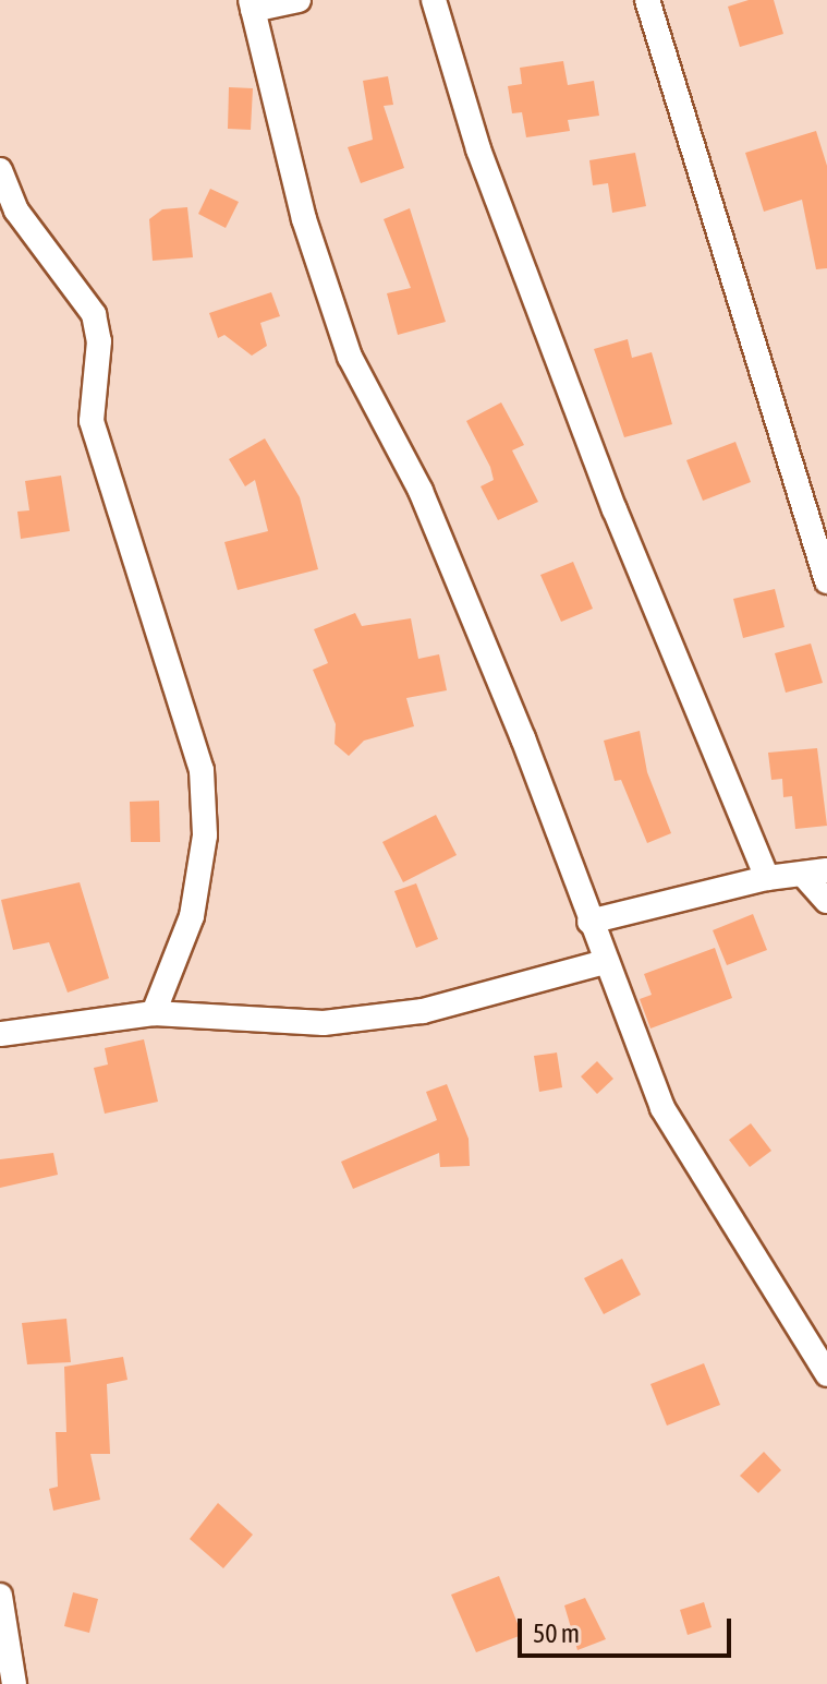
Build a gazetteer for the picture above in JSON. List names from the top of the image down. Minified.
{"scale_bar":"50 m"}
